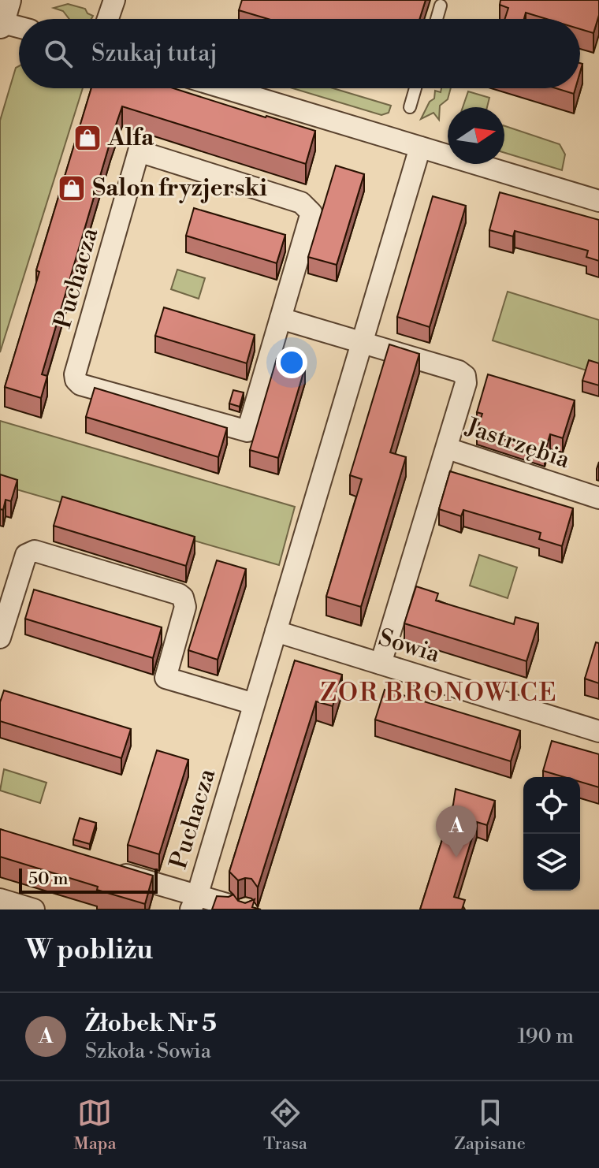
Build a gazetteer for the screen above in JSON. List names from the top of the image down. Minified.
{"streets":{"street":["Puchacza","Jastrzębia","Sowia"]},"crossings":[["Puchacza","Jastrzębia"],["Puchacza","Sowia"]],"districts":["ZOR BRONOWICE"],"places":{"shop":["Alfa","Salon fryzjerski"]},"scale_bar":"50 m","north":"right","page":{"search":"Szukaj tutaj","pins":"A","scale":"50 m","heading":"W pobliżu","list":[{"mark":"A","name":"Żłobek Nr 5","note":"Szkoła · Sowia","value":"190 m"}],"nav":["Mapa","Trasa","Zapisane"]}}
